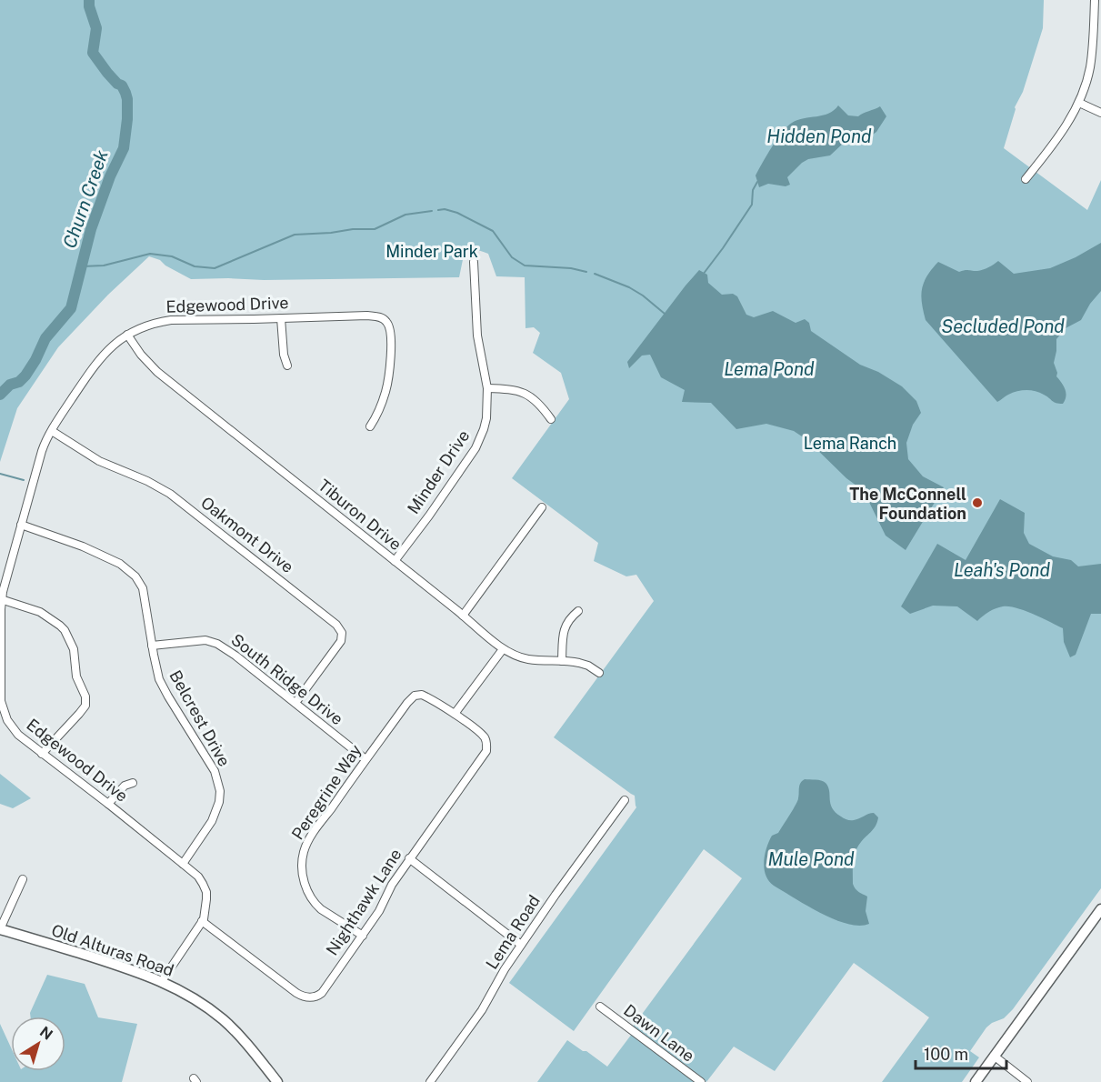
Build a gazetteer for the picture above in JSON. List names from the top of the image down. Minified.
{"streets":{"main road":["Old Alturas Road"],"street":["Edgewood Drive","Minder Drive","Tiburon Drive","Oakmont Drive","South Ridge Drive","Belcrest Drive","Peregrine Way","Nighthawk Lane","Lema Road","Dawn Lane"]},"crossings":[["Edgewood Drive","Tiburon Drive"],["Edgewood Drive","Oakmont Drive"],["Edgewood Drive","Belcrest Drive"],["Edgewood Drive","Nighthawk Lane"],["Edgewood Drive","Old Alturas Road"],["Minder Drive","Tiburon Drive"],["Oakmont Drive","South Ridge Drive"],["South Ridge Drive","Belcrest Drive"],["South Ridge Drive","Peregrine Way"],["Peregrine Way","Nighthawk Lane"]],"water":["Hidden Pond","Churn Creek","Secluded Pond","Lema Pond","Leah's Pond","Mule Pond"],"parks":["Minder Park","Lema Ranch"],"places":["The McConnell Foundation"],"scale_bar":"100 m","north":"top right"}
